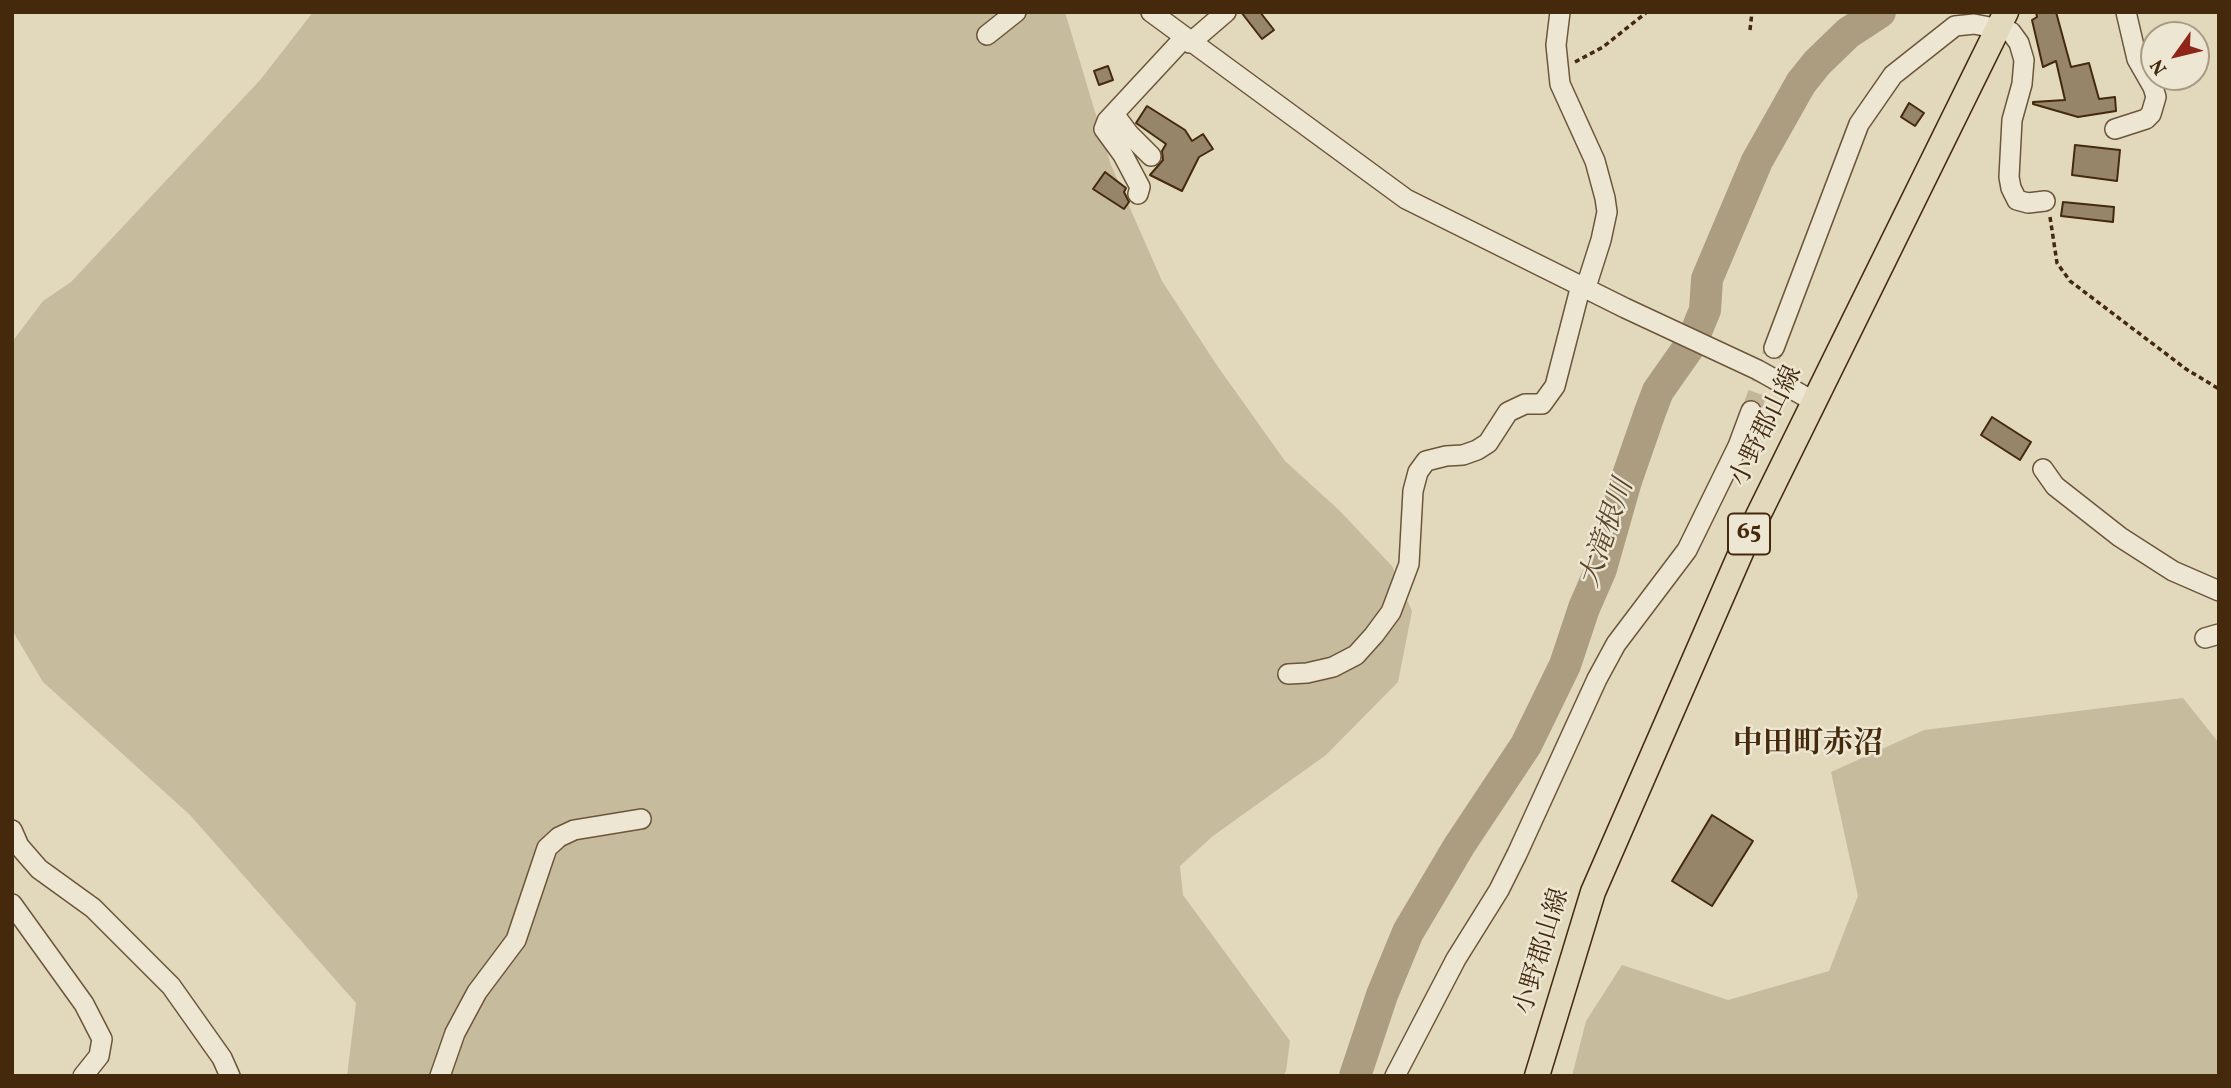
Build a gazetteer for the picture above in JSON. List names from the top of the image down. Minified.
{"streets":{"main road":["小野郡山線","65"]},"districts":["中田町赤沼"],"water":["大滝根川"],"north":"bottom left"}
